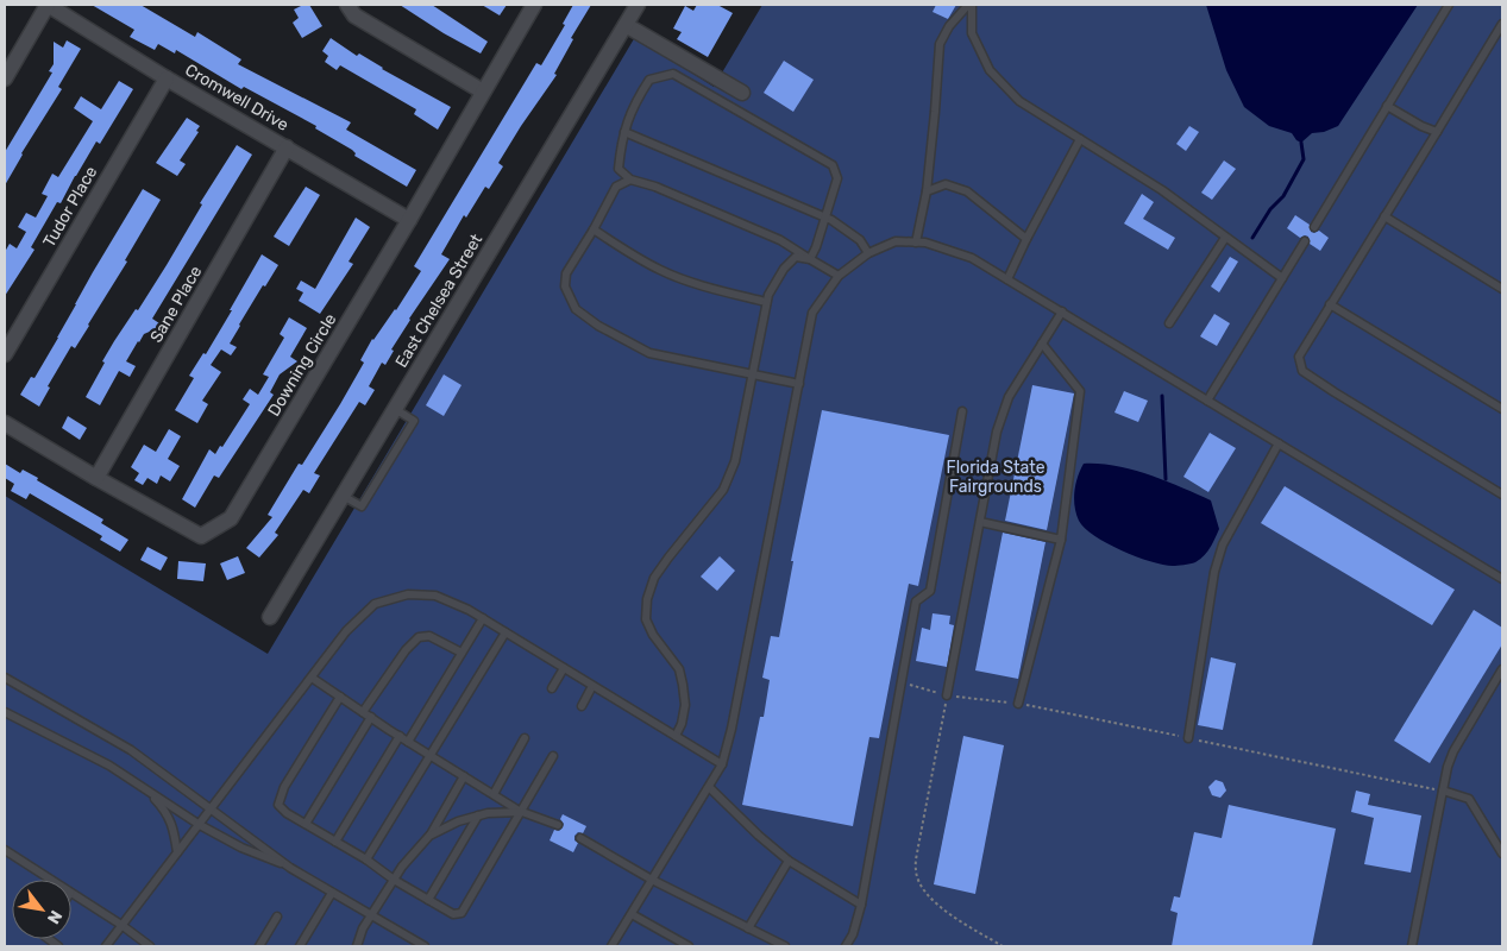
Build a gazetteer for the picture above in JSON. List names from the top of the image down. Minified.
{"streets":{"street":["Cromwell Drive","Tudor Place","East Chelsea Street","Sane Place","Downing Circle"]},"crossings":[["Cromwell Drive","Tudor Place"],["Cromwell Drive","Sane Place"],["Cromwell Drive","Downing Circle"],["Sane Place","Downing Circle"]],"parks":["Florida State Fairgrounds"],"north":"bottom right"}
